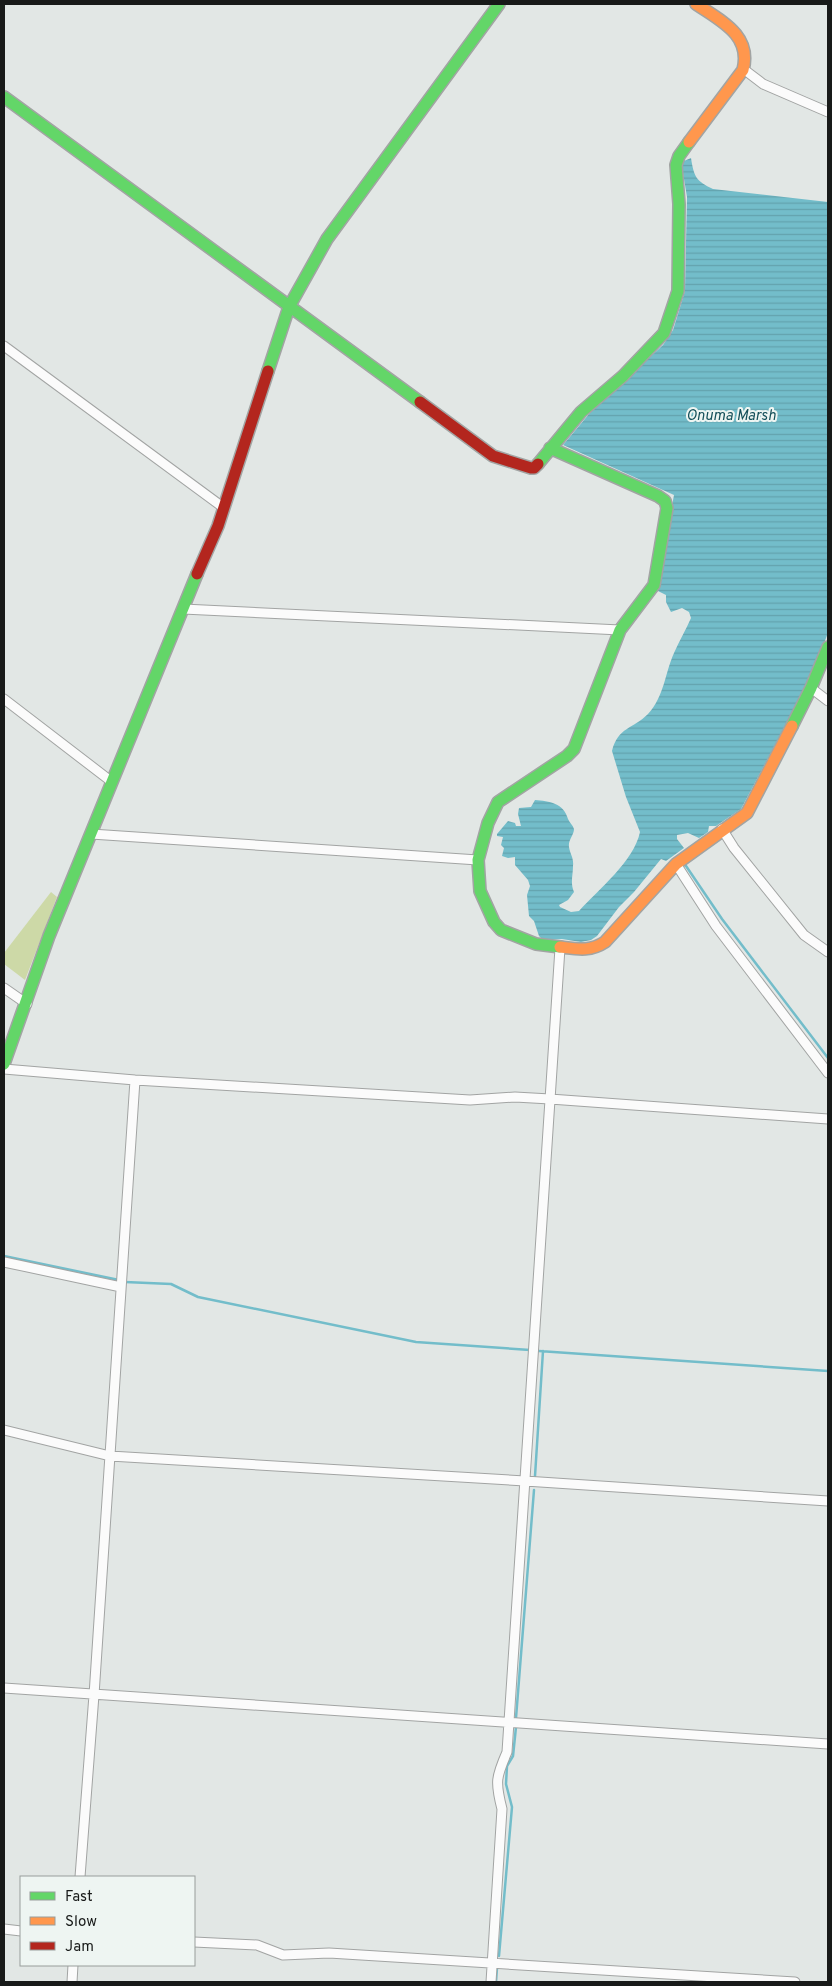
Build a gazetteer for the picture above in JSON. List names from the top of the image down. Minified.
{"water":["Onuma Marsh"],"legend":["Fast","Slow","Jam"]}
